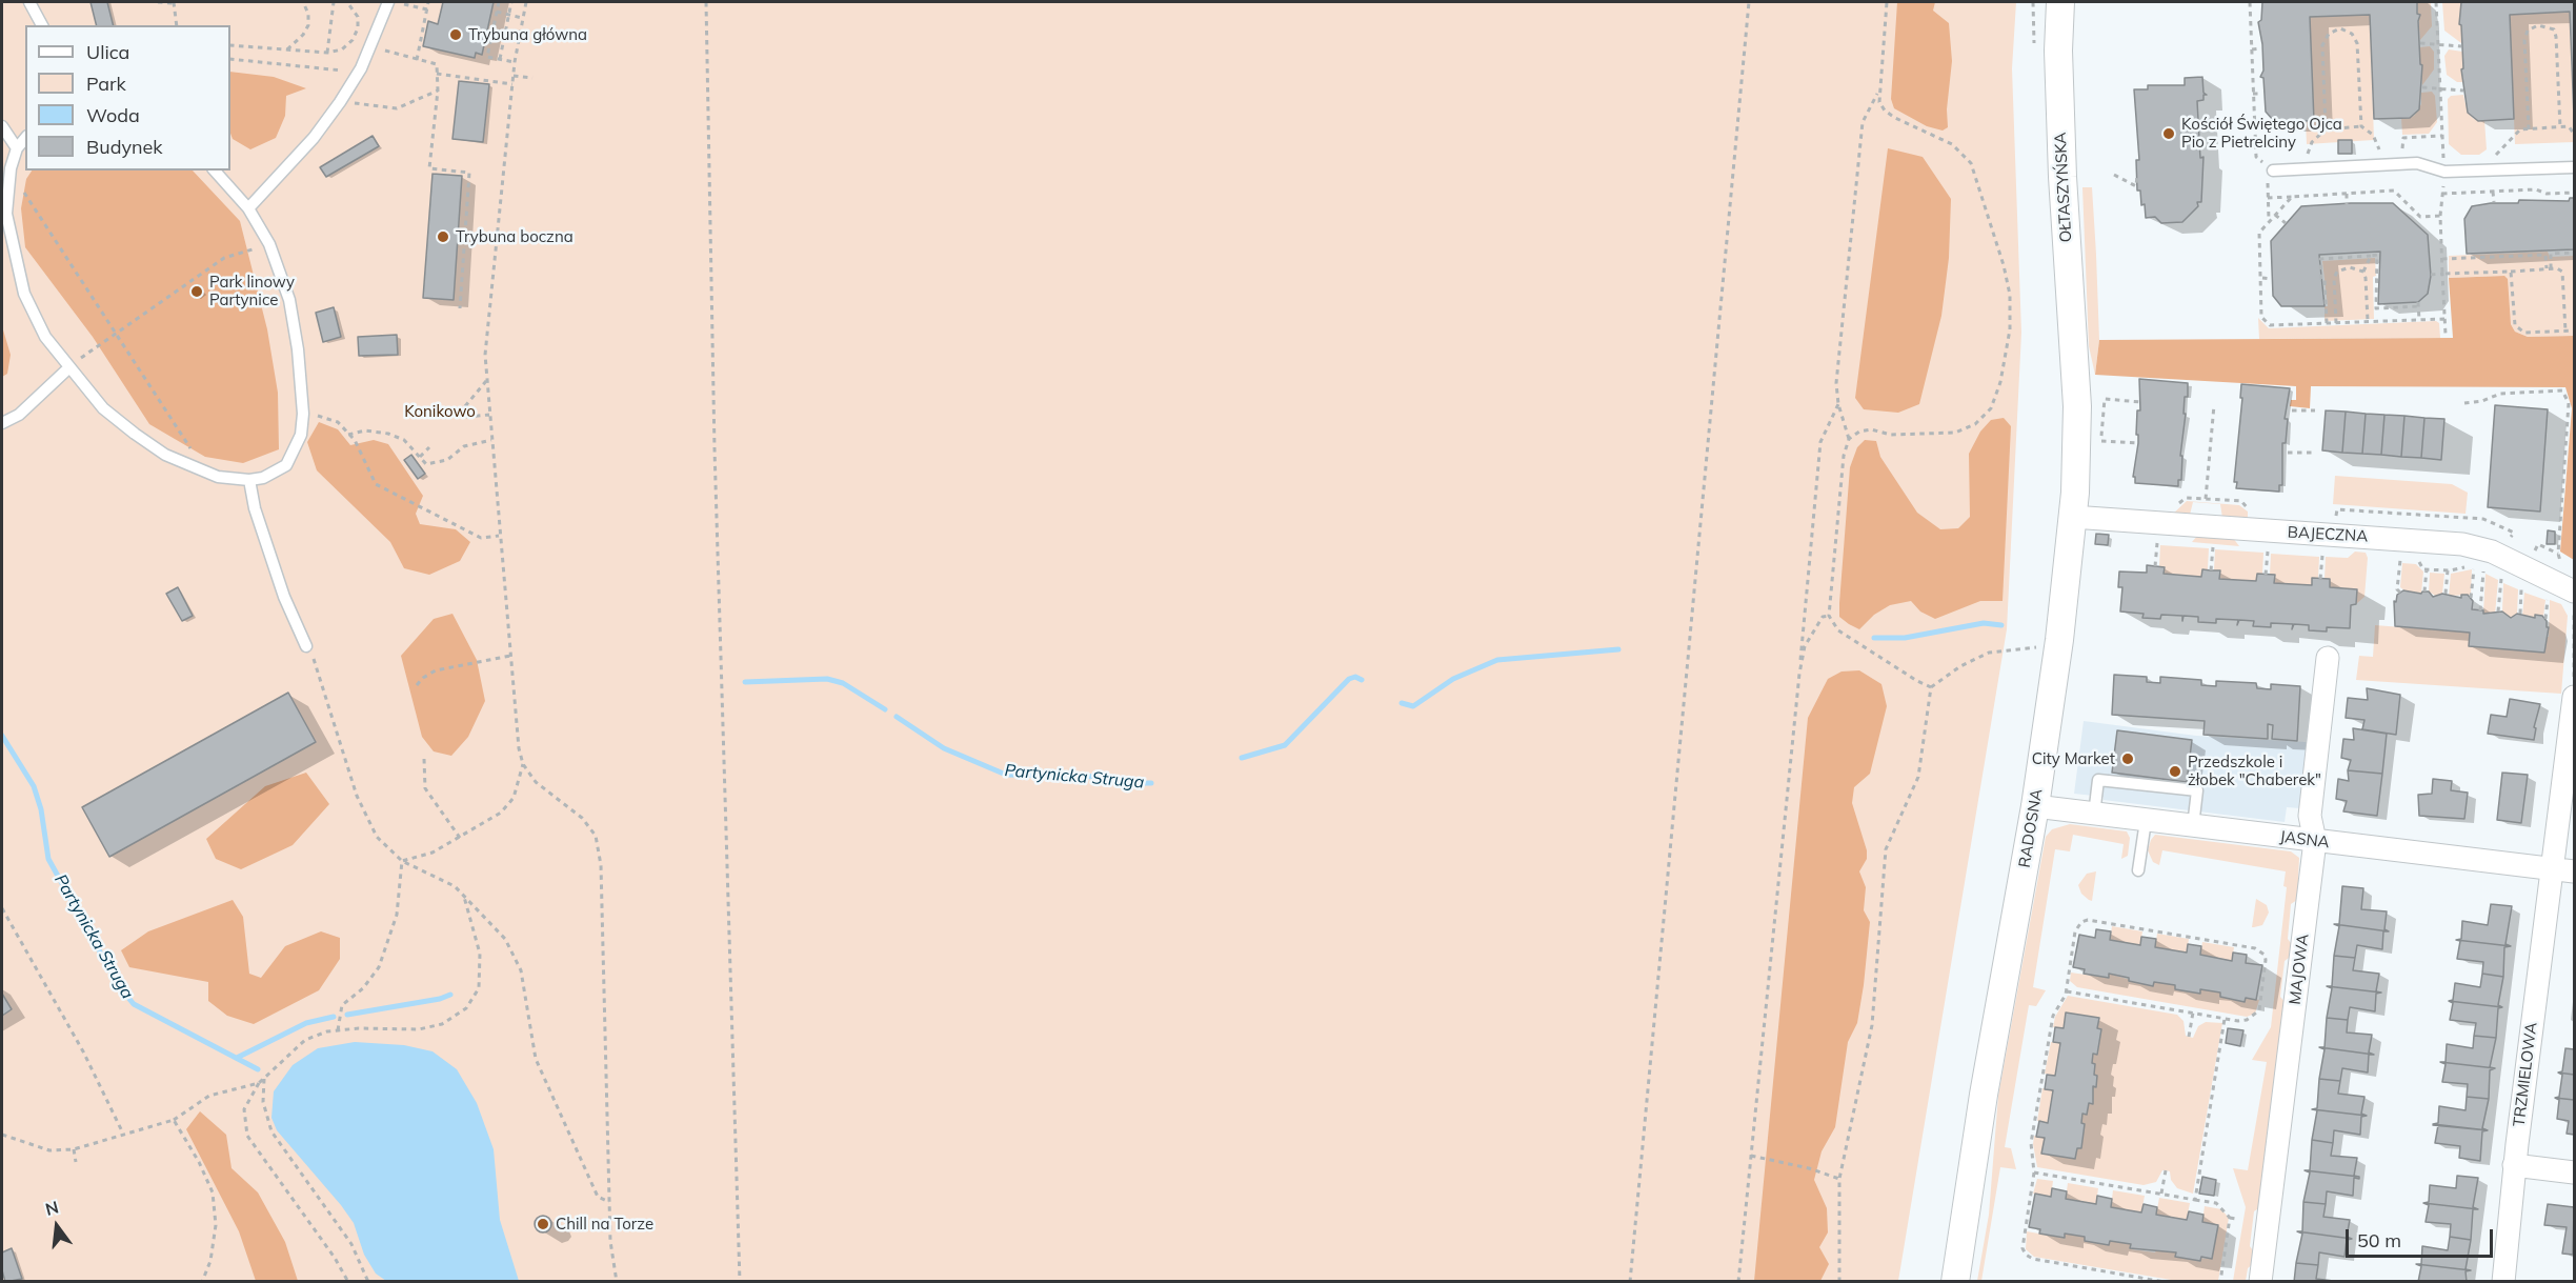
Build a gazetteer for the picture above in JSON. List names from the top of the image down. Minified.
{"streets":{"street":["OŁTASZYŃSKA","BAJECZNA","RADOSNA","JASNA","MAJOWA","TRZMIELOWA"]},"crossings":[["OŁTASZYŃSKA","RADOSNA"],["BAJECZNA","RADOSNA"],["RADOSNA","JASNA"],["JASNA","MAJOWA"],["JASNA","TRZMIELOWA"]],"water":["Partynicka Struga"],"parks":["Konikowo"],"places":["Trybuna główna","Kościół Świętego Ojca Pio z Pietrelciny","Trybuna boczna","Park linowy Partynice","City Market","Przedszkole i żłobek \"Chaberek\"","Chill na Torze"],"legend":["Ulica","Park","Woda","Budynek"],"scale_bar":"50 m","north":"top"}
